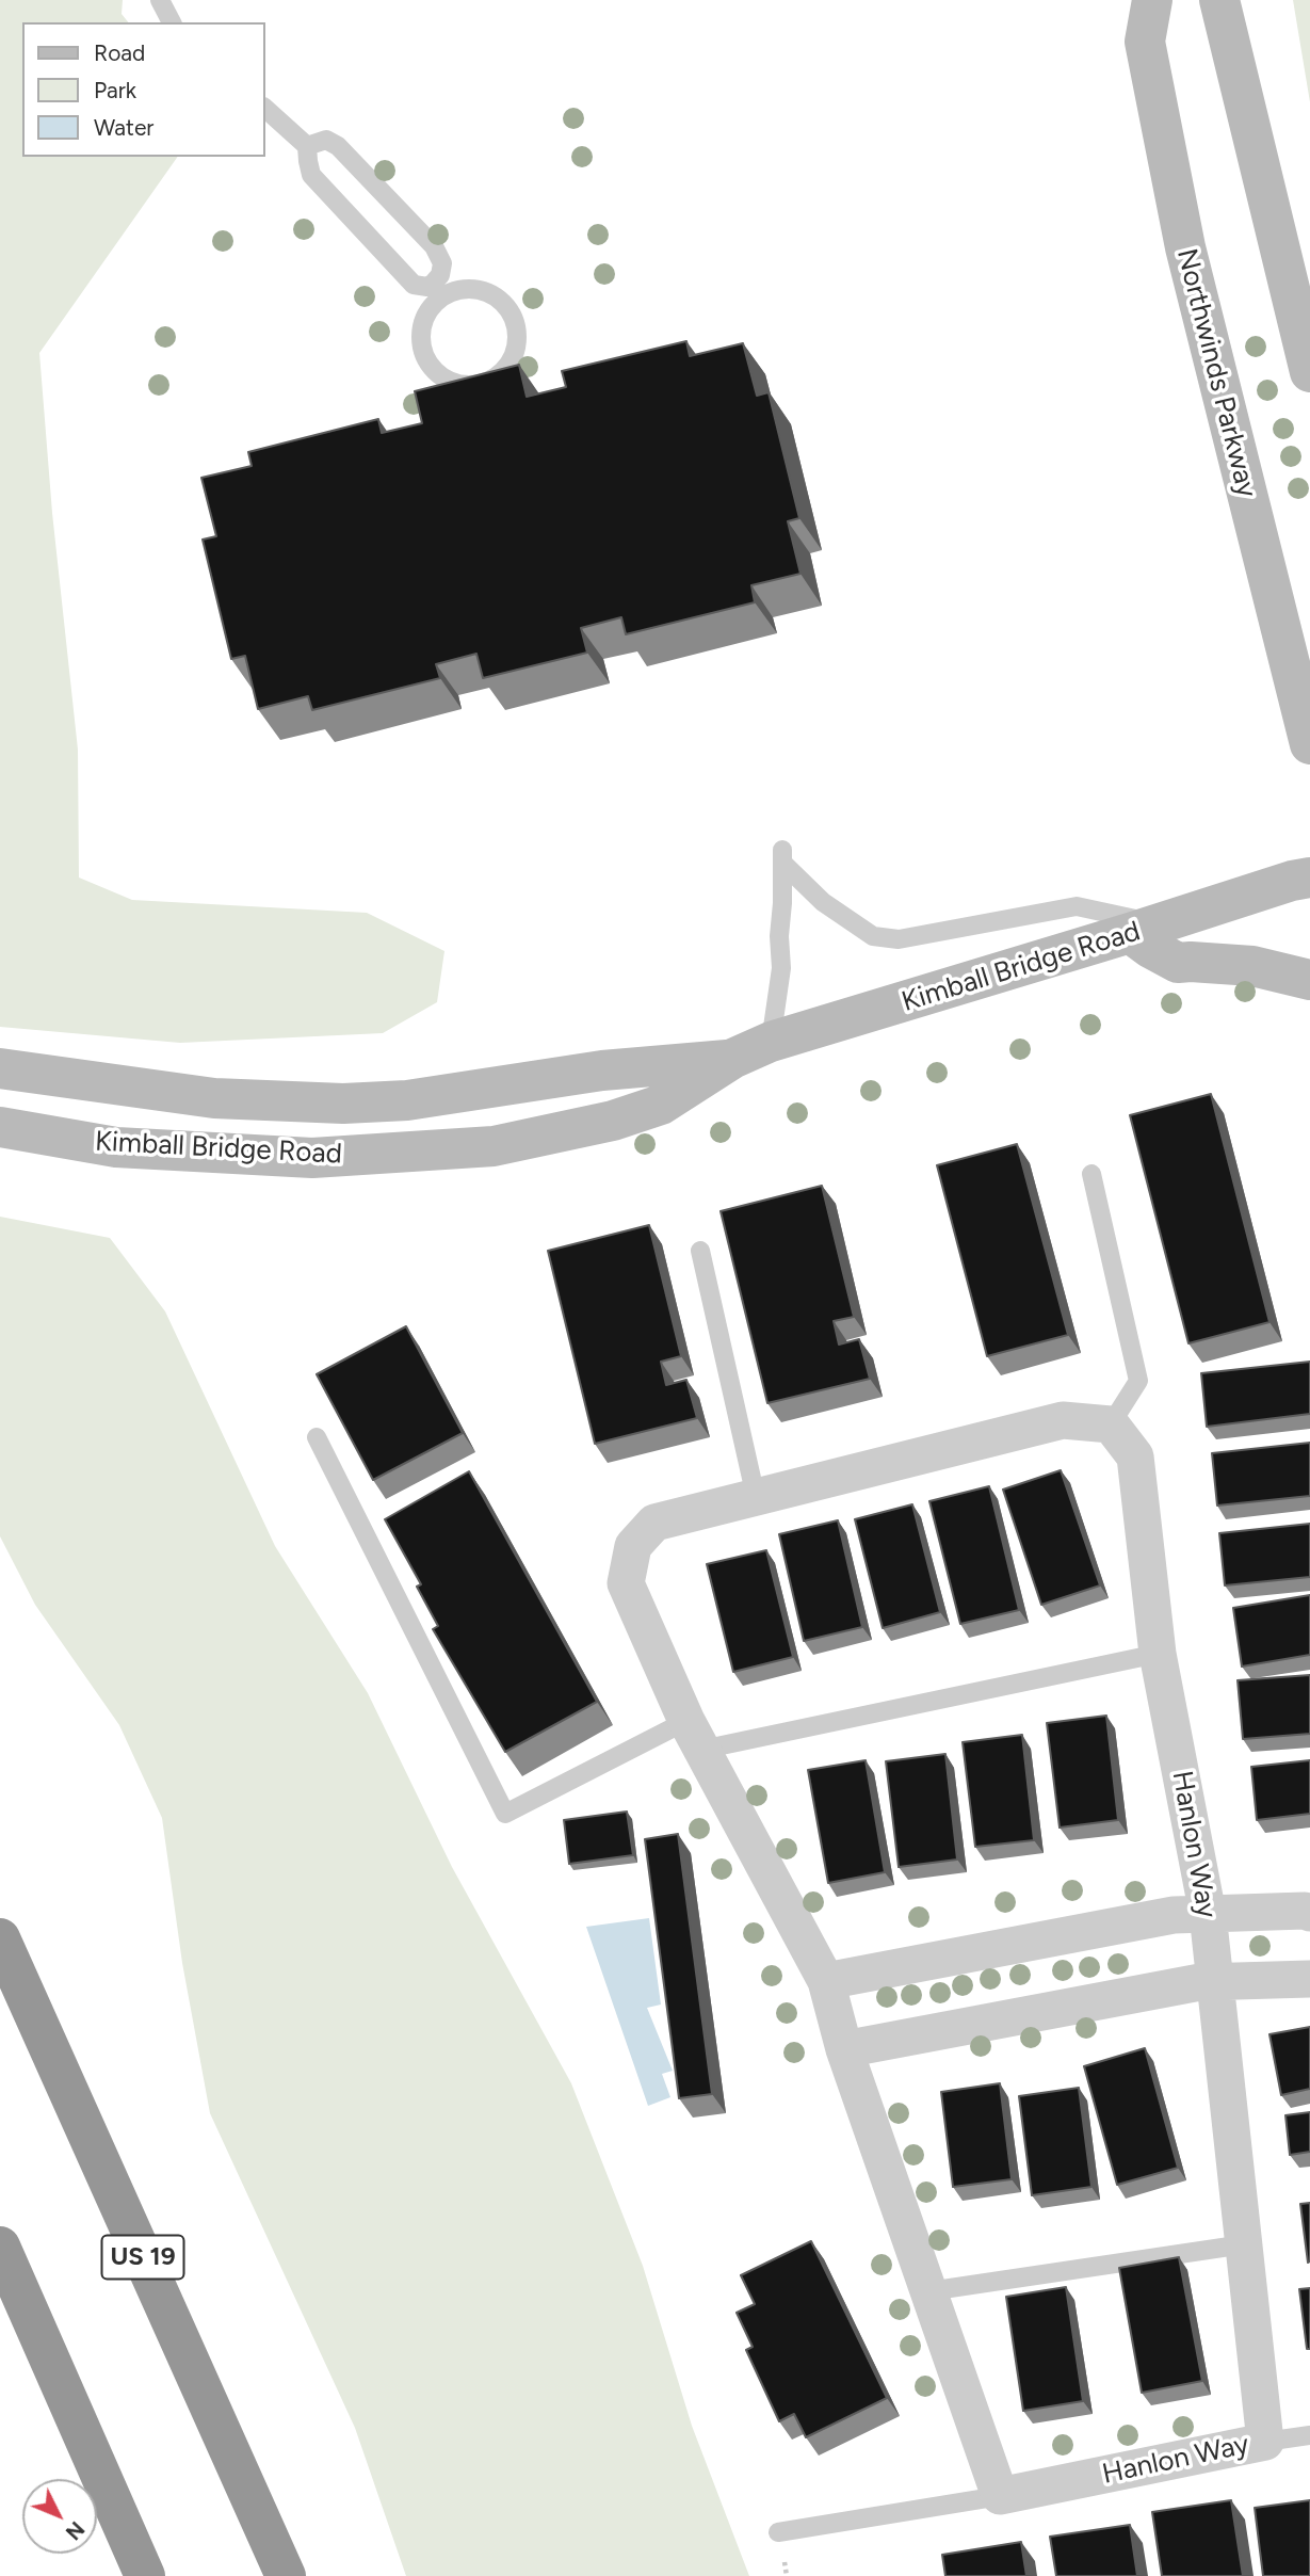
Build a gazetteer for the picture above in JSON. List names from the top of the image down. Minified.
{"streets":{"highway":["US 19"],"street":["Northwinds Parkway","Kimball Bridge Road","Hanlon Way"]},"legend":["Road","Park","Water"],"north":"bottom right"}
